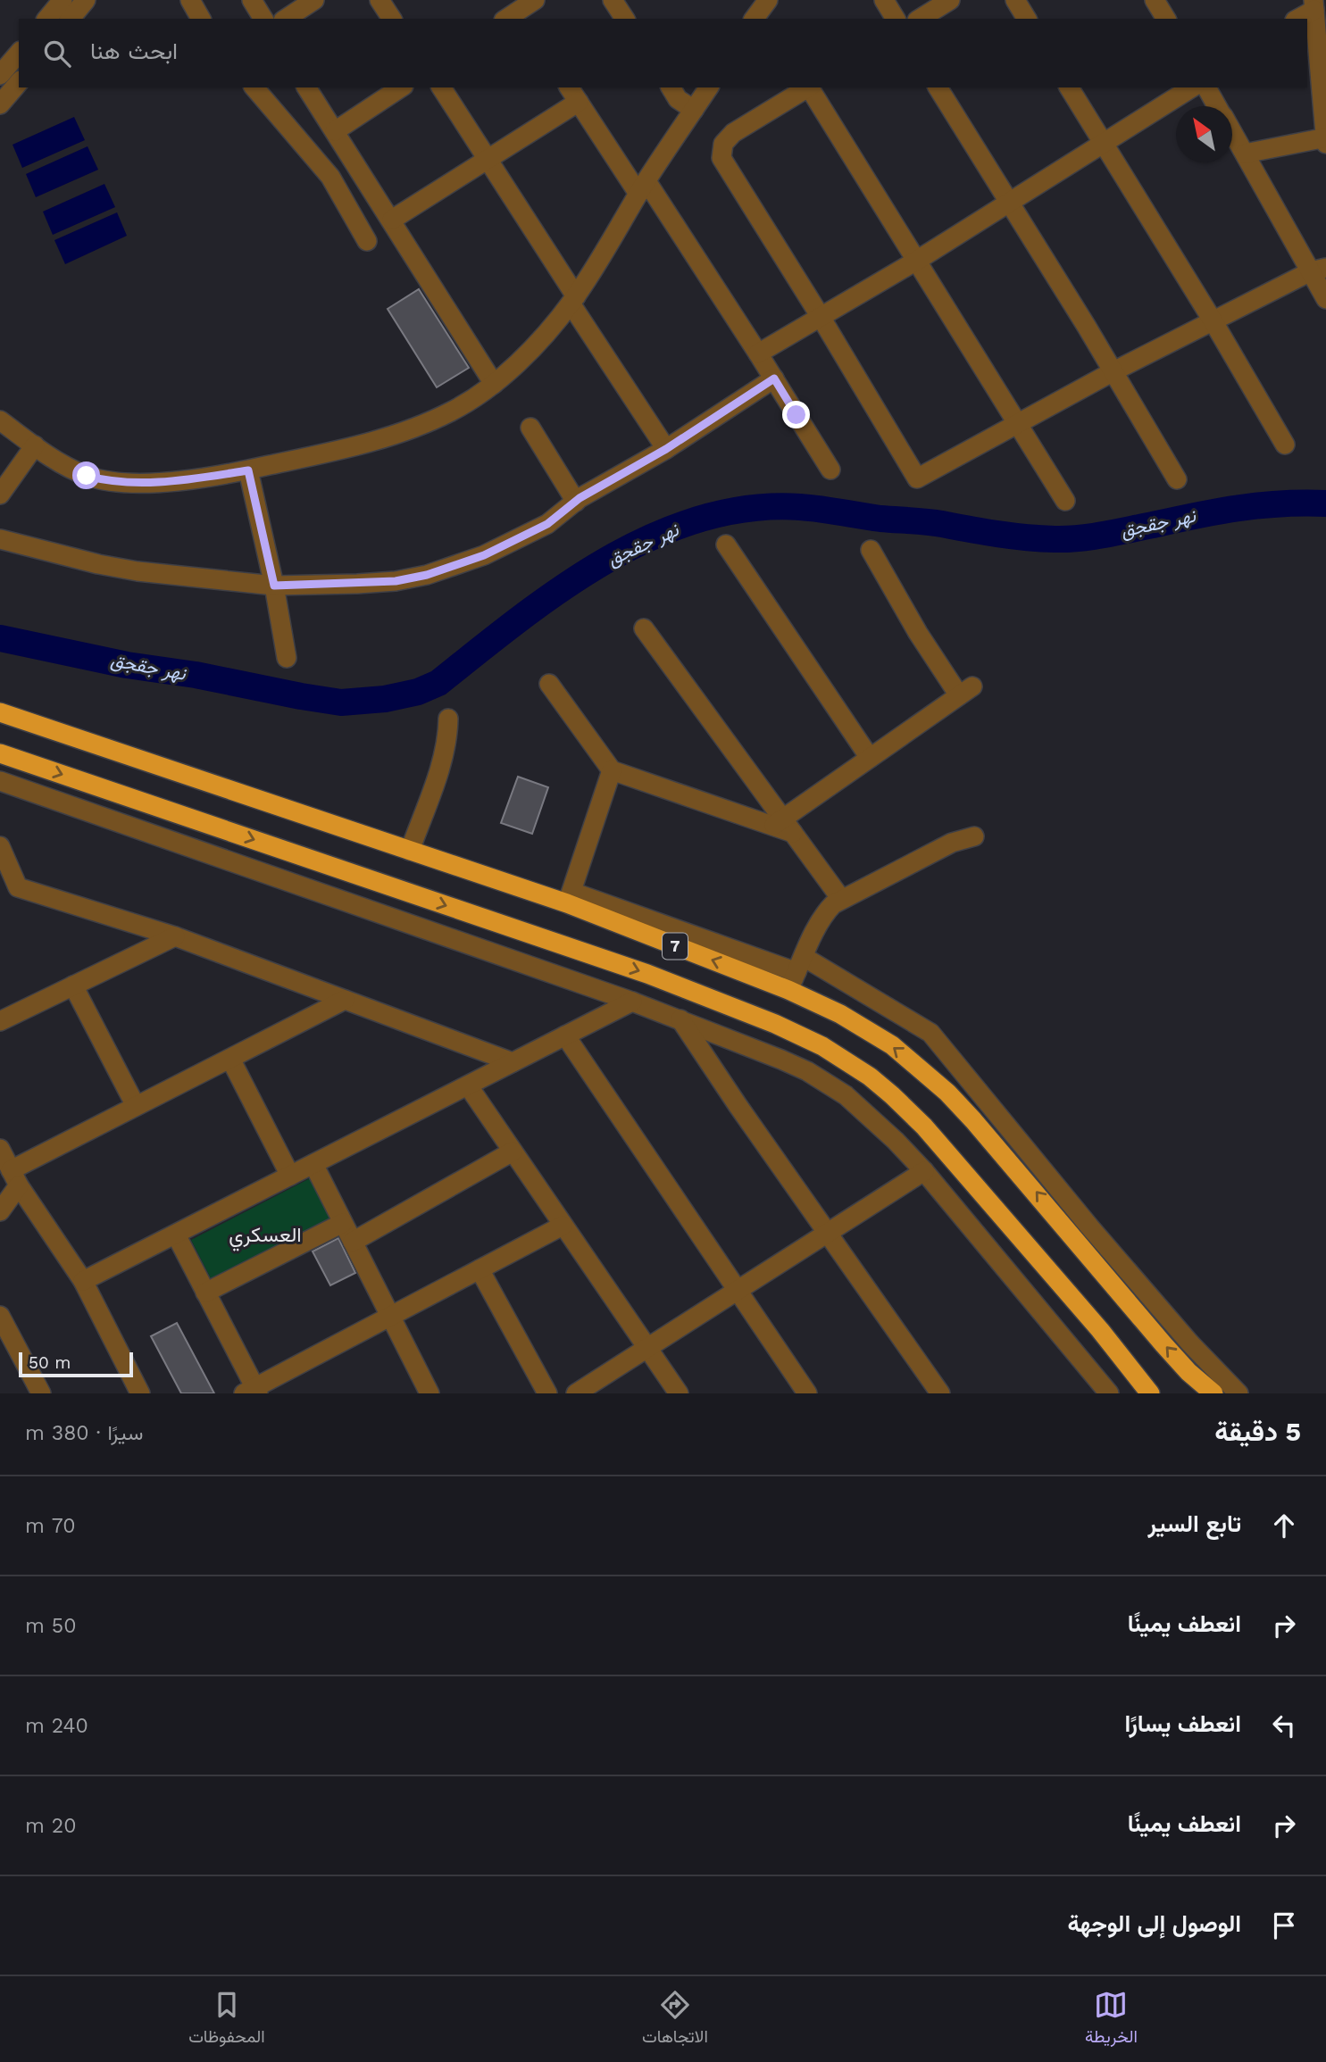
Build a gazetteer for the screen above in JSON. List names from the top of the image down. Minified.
{"streets":{"highway":["7"]},"districts":["العسكري"],"water":["نهر جقجق"],"scale_bar":"50 m","north":"top left","page":{"search":"ابحث هنا","scale":"50 m","heading":["5 دقيقة","سيرًا · 380 m"],"list":[["تابع السير","70 m"],["انعطف يمينًا","50 m"],["انعطف يسارًا","240 m"],["انعطف يمينًا","20 m"],"الوصول إلى الوجهة"],"nav":["الخريطة","الاتجاهات","المحفوظات"]}}
